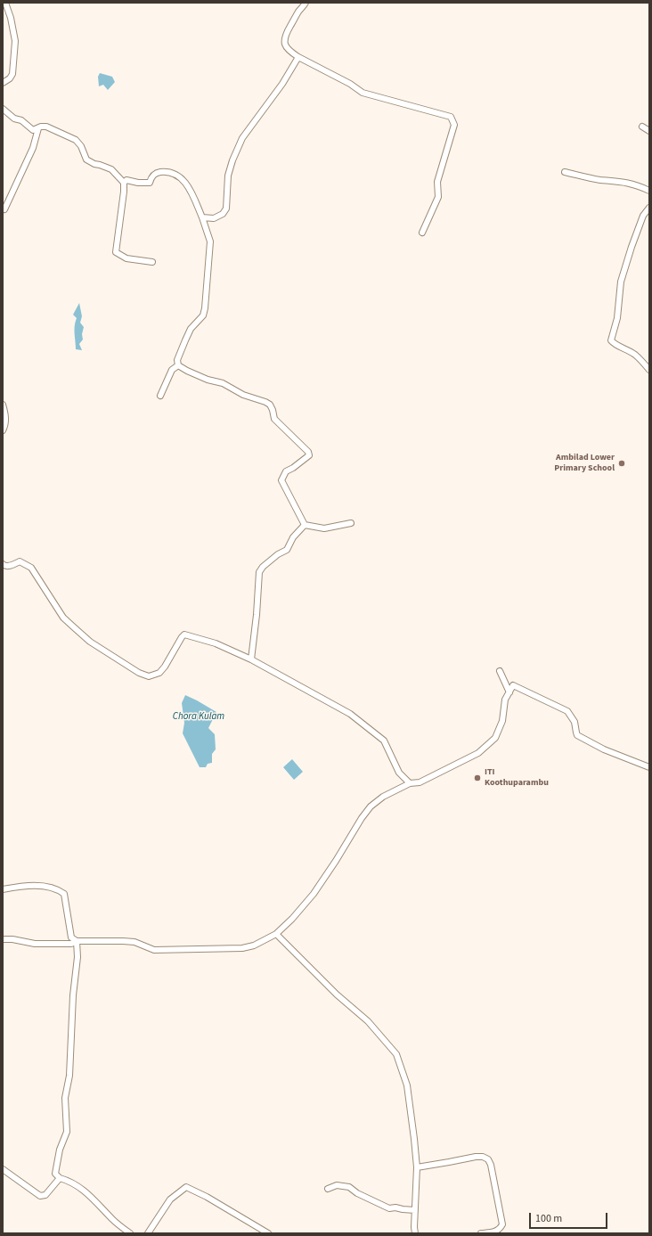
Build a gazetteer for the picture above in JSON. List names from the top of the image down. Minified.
{"water":["Chora Kulam"],"places":["Ambilad Lower Primary School","ITI Koothuparambu"],"scale_bar":"100 m"}
